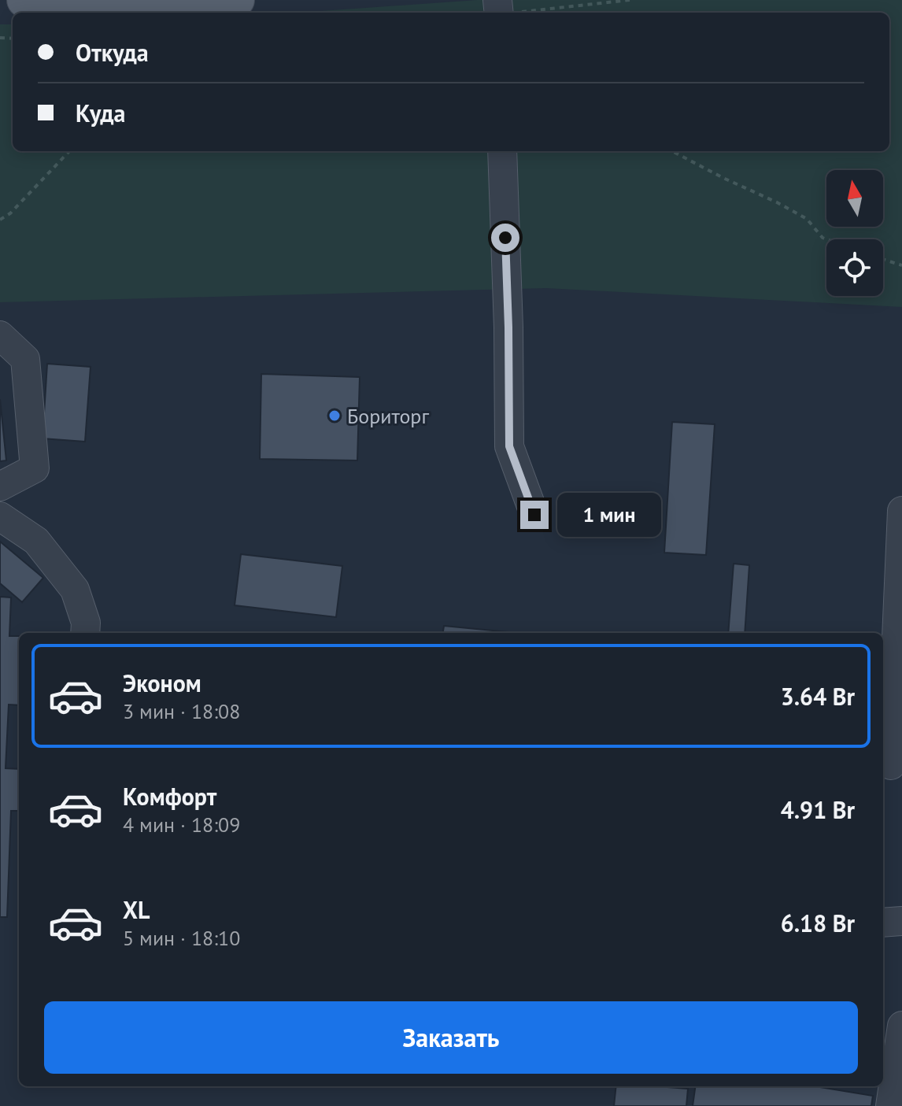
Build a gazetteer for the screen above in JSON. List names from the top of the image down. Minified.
{"places":["Бориторг"],"north":"top","page":{"banner":["Откуда","Куда"],"bubble":"1 мин","list":[{"name":"Эконом","note":"3 мин · 18:08","value":"3.64 Br"},{"name":"Комфорт","note":"4 мин · 18:09","value":"4.91 Br"},{"name":"XL","note":"5 мин · 18:10","value":"6.18 Br"}],"buttons":"Заказать"}}
